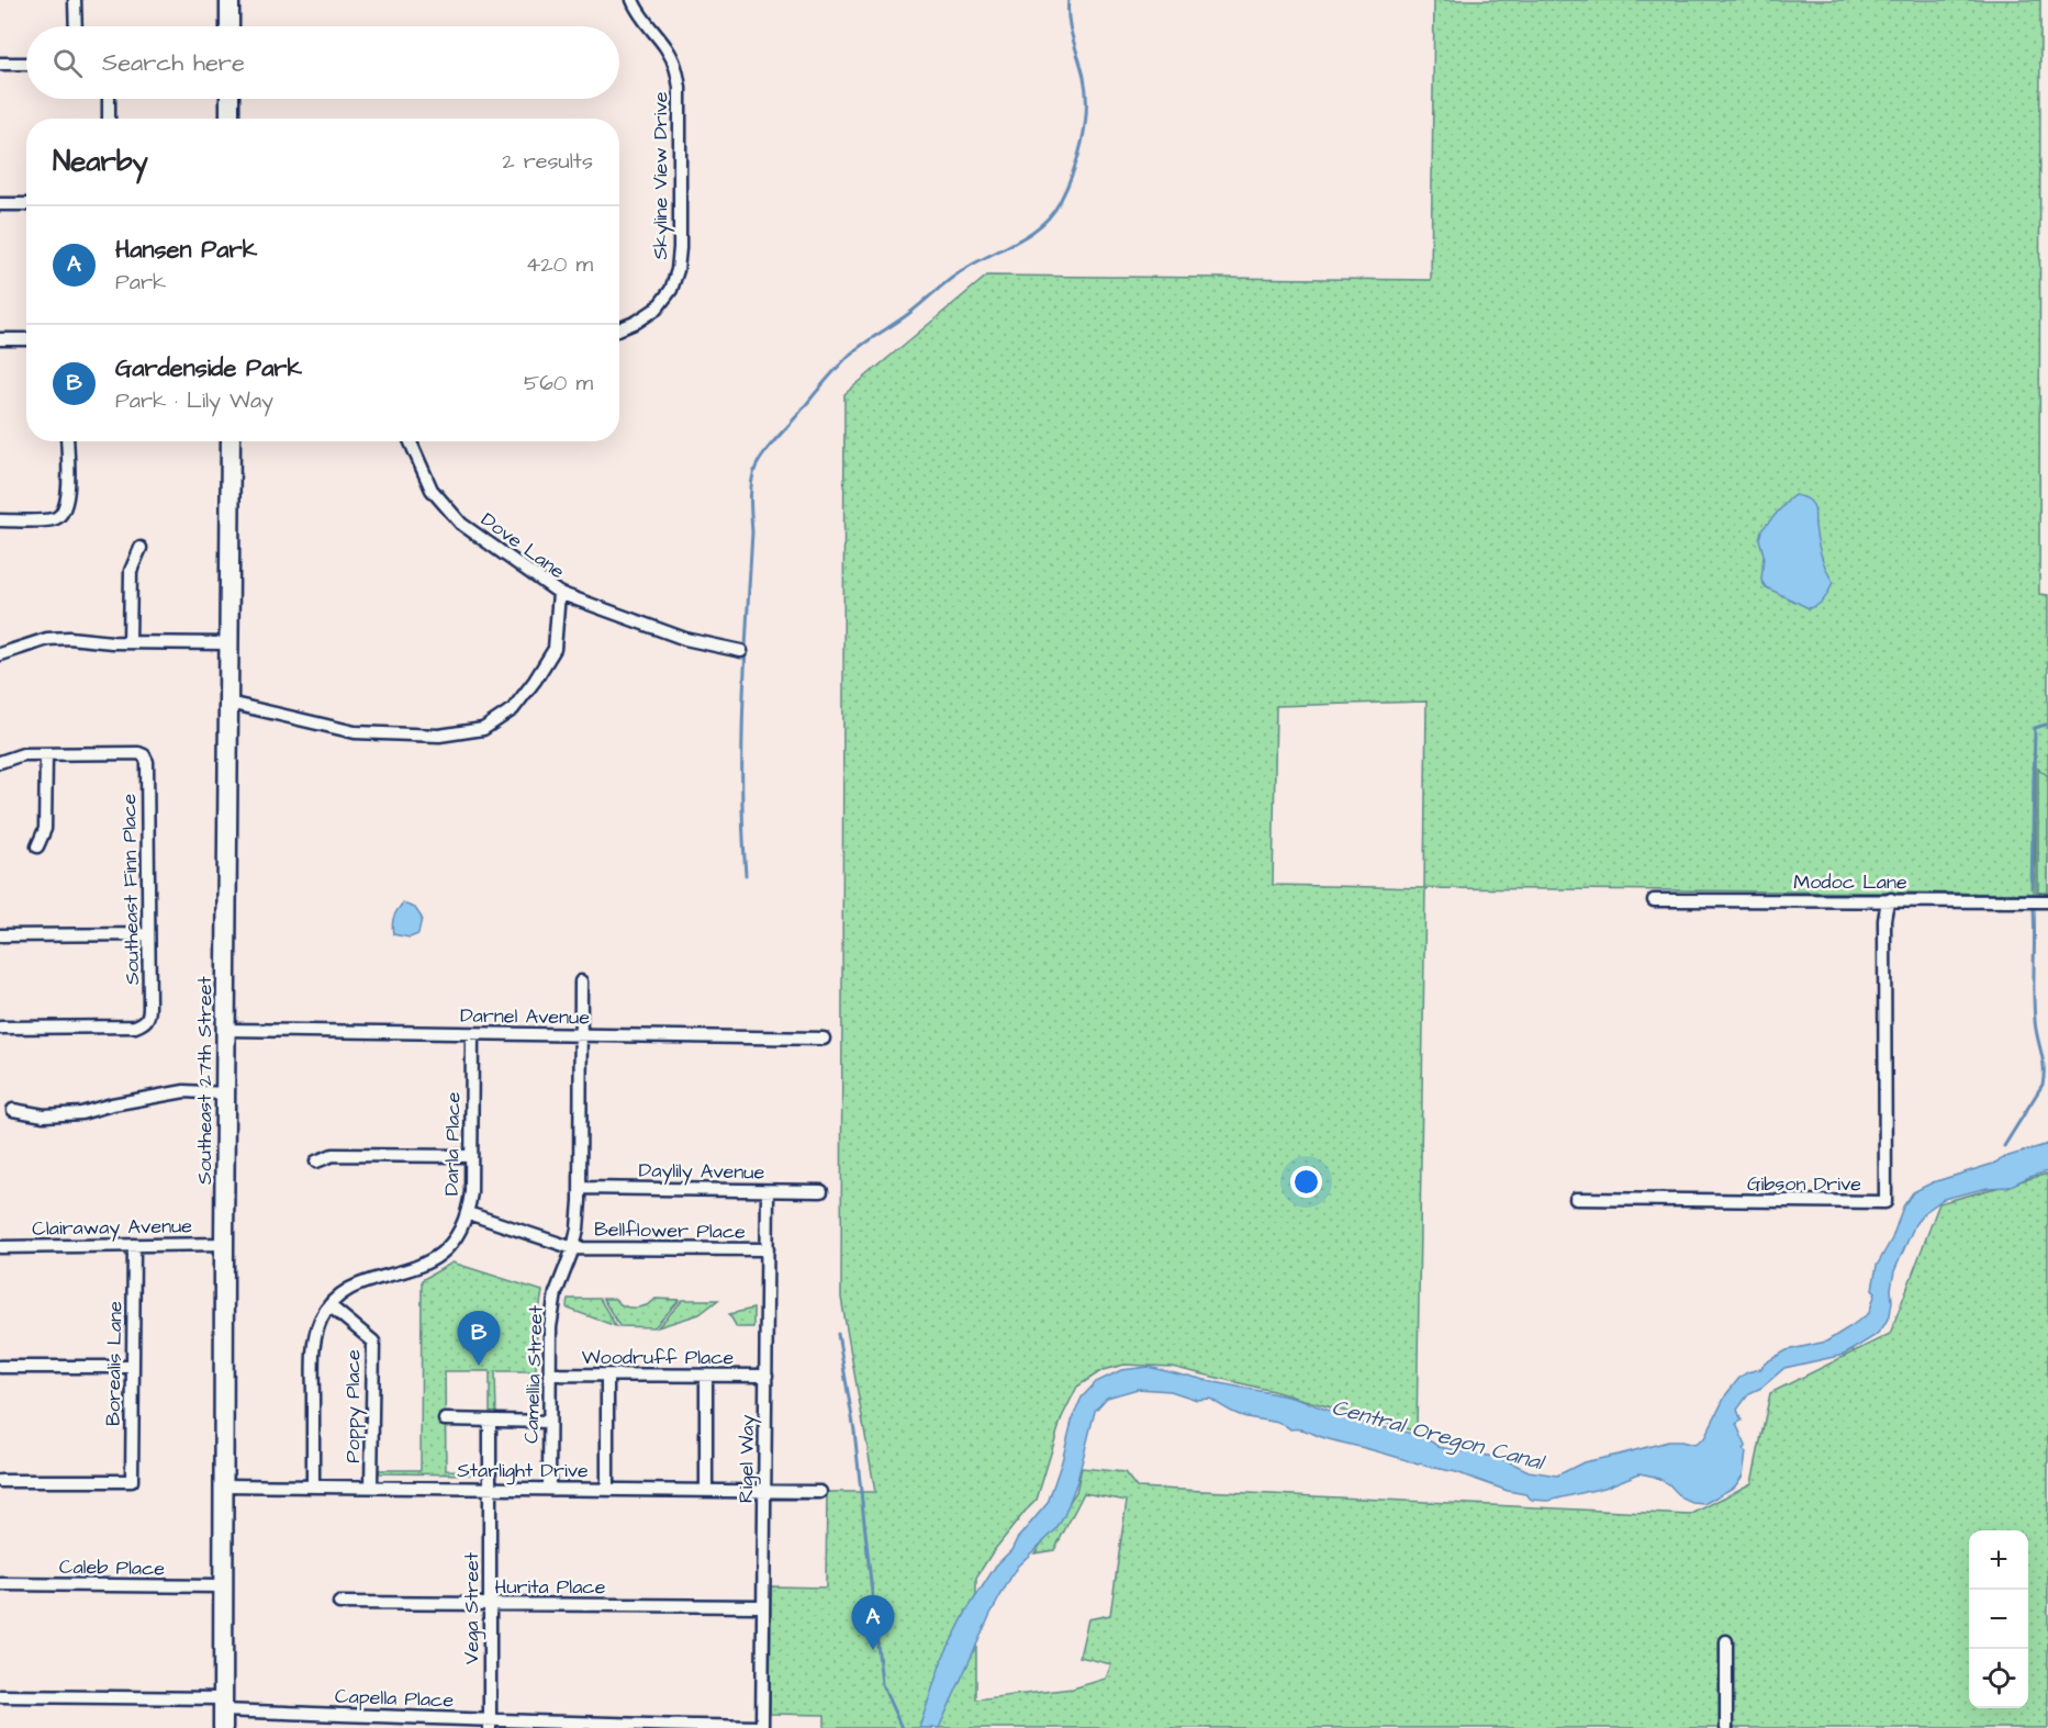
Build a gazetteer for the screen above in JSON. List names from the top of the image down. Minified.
{"streets":{"main road":["Southeast 27th Street"],"street":["Skyline View Drive","Dove Lane","Modoc Lane","Southeast Finn Place","Darnel Avenue","Darla Place","Daylily Avenue","Gibson Drive","Clairaway Avenue","Bellflower Place","Woodruff Place","Borealis Lane","Camellia Street","Poppy Place","Rigel Way","Starlight Drive","Caleb Place","Hurita Place","Vega Street","Capella Place"]},"crossings":[["Modoc Lane","Gibson Drive"],["Darnel Avenue","Southeast 27th Street"],["Darnel Avenue","Darla Place"],["Darnel Avenue","Camellia Street"],["Southeast 27th Street","Clairaway Avenue"],["Southeast 27th Street","Starlight Drive"],["Southeast 27th Street","Caleb Place"],["Southeast 27th Street","Capella Place"],["Darla Place","Bellflower Place"],["Darla Place","Poppy Place"],["Daylily Avenue","Camellia Street"],["Daylily Avenue","Rigel Way"],["Clairaway Avenue","Borealis Lane"],["Bellflower Place","Camellia Street"],["Bellflower Place","Rigel Way"],["Woodruff Place","Camellia Street"],["Woodruff Place","Rigel Way"],["Camellia Street","Starlight Drive"],["Poppy Place","Starlight Drive"],["Rigel Way","Starlight Drive"],["Rigel Way","Hurita Place"],["Rigel Way","Capella Place"],["Starlight Drive","Vega Street"],["Hurita Place","Vega Street"],["Vega Street","Capella Place"]],"water":["Central Oregon Canal"],"page":{"search":"Search here","heading":["Nearby","2 results"],"list":[{"mark":"A","name":"Hansen Park","note":"Park","value":"420 m"},{"mark":"B","name":"Gardenside Park","note":"Park · Lily Way","value":"560 m"}],"pins":["B","A"],"map_buttons":["+","−"]}}
